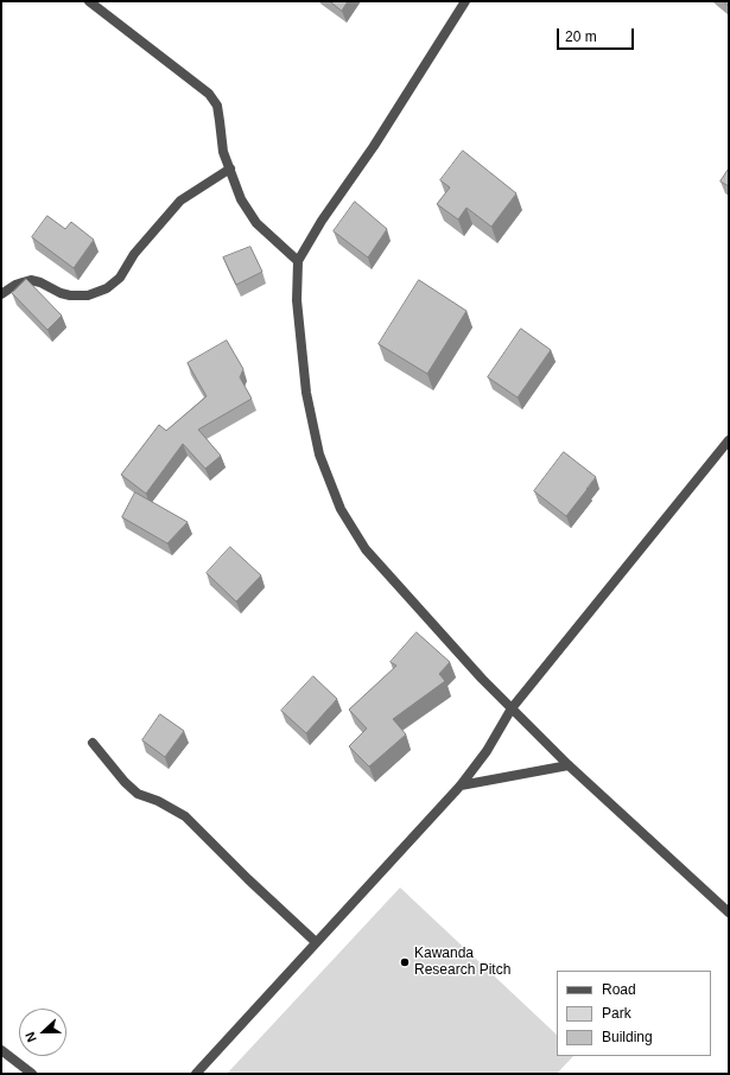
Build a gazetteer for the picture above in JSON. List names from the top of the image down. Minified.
{"places":["Kawanda Research Pitch"],"legend":["Road","Park","Building"],"scale_bar":"20 m","north":"left"}
